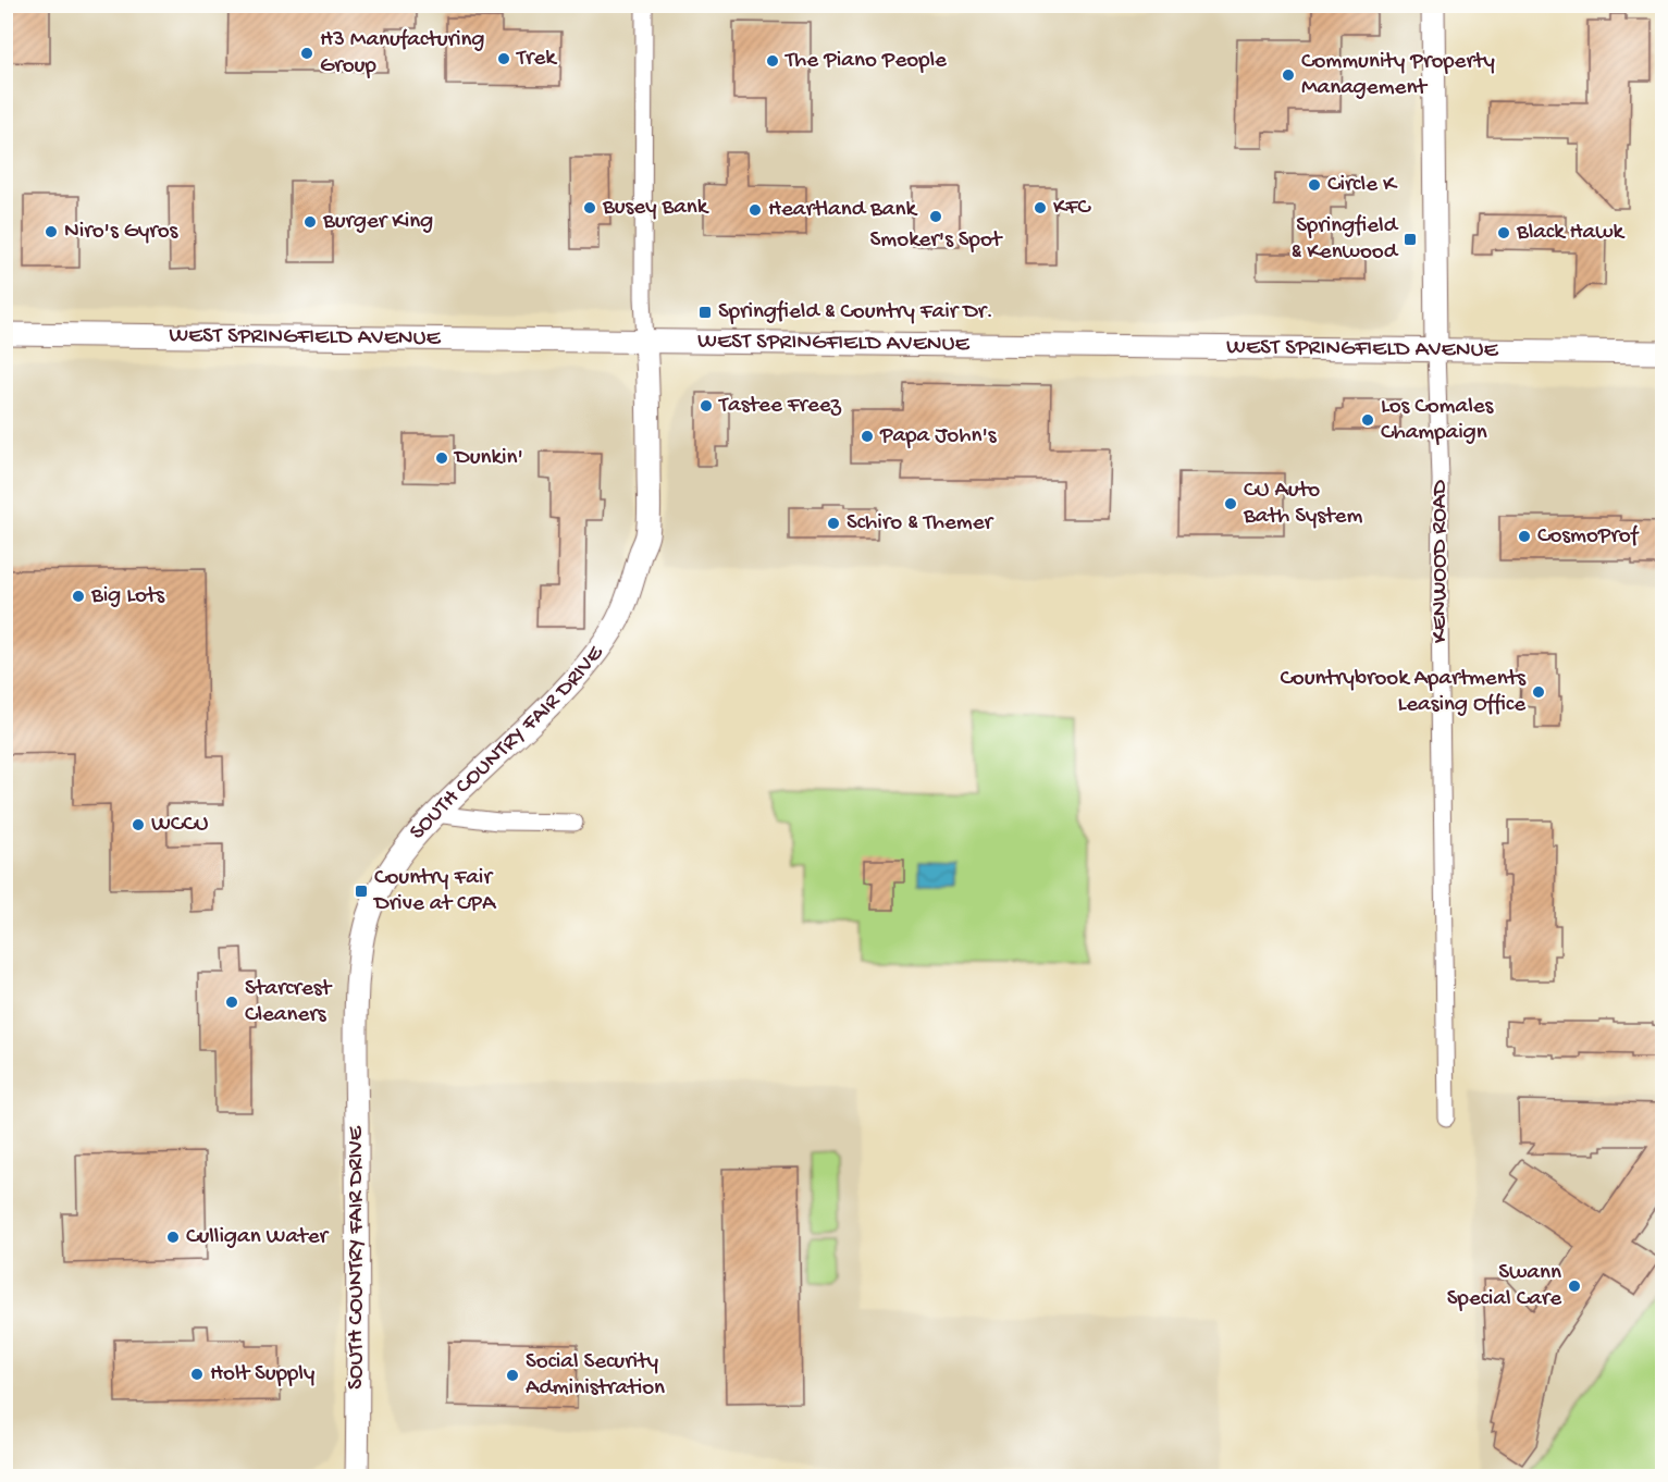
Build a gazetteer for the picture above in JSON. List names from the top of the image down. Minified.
{"streets":{"main road":["WEST SPRINGFIELD AVENUE","KENWOOD ROAD","SOUTH COUNTRY FAIR DRIVE"]},"crossings":[["WEST SPRINGFIELD AVENUE","KENWOOD ROAD"],["WEST SPRINGFIELD AVENUE","SOUTH COUNTRY FAIR DRIVE"]],"places":{"other":["H3 Manufacturing Group","Trek","The Piano People","Community Property Management","Circle K","Busey Bank","KFC","Heartland Bank","Smoker's Spot","Burger King","Niro's Gyros","Black Hawk","Tastee Freez","Los Comales Champaign","Papa John's","Dunkin'","CU Auto Bath System","Schiro & Themer","CosmoProf","Big Lots","Countrybrook Apartments Leasing Office","WCCU","Starcrest Cleaners","Culligan Water","Swann Special Care","Holt Supply","Social Security Administration"],"transit":["Springfield & Kenwood","Springfield & Country Fair Dr.","Country Fair Drive at CPA"]}}
